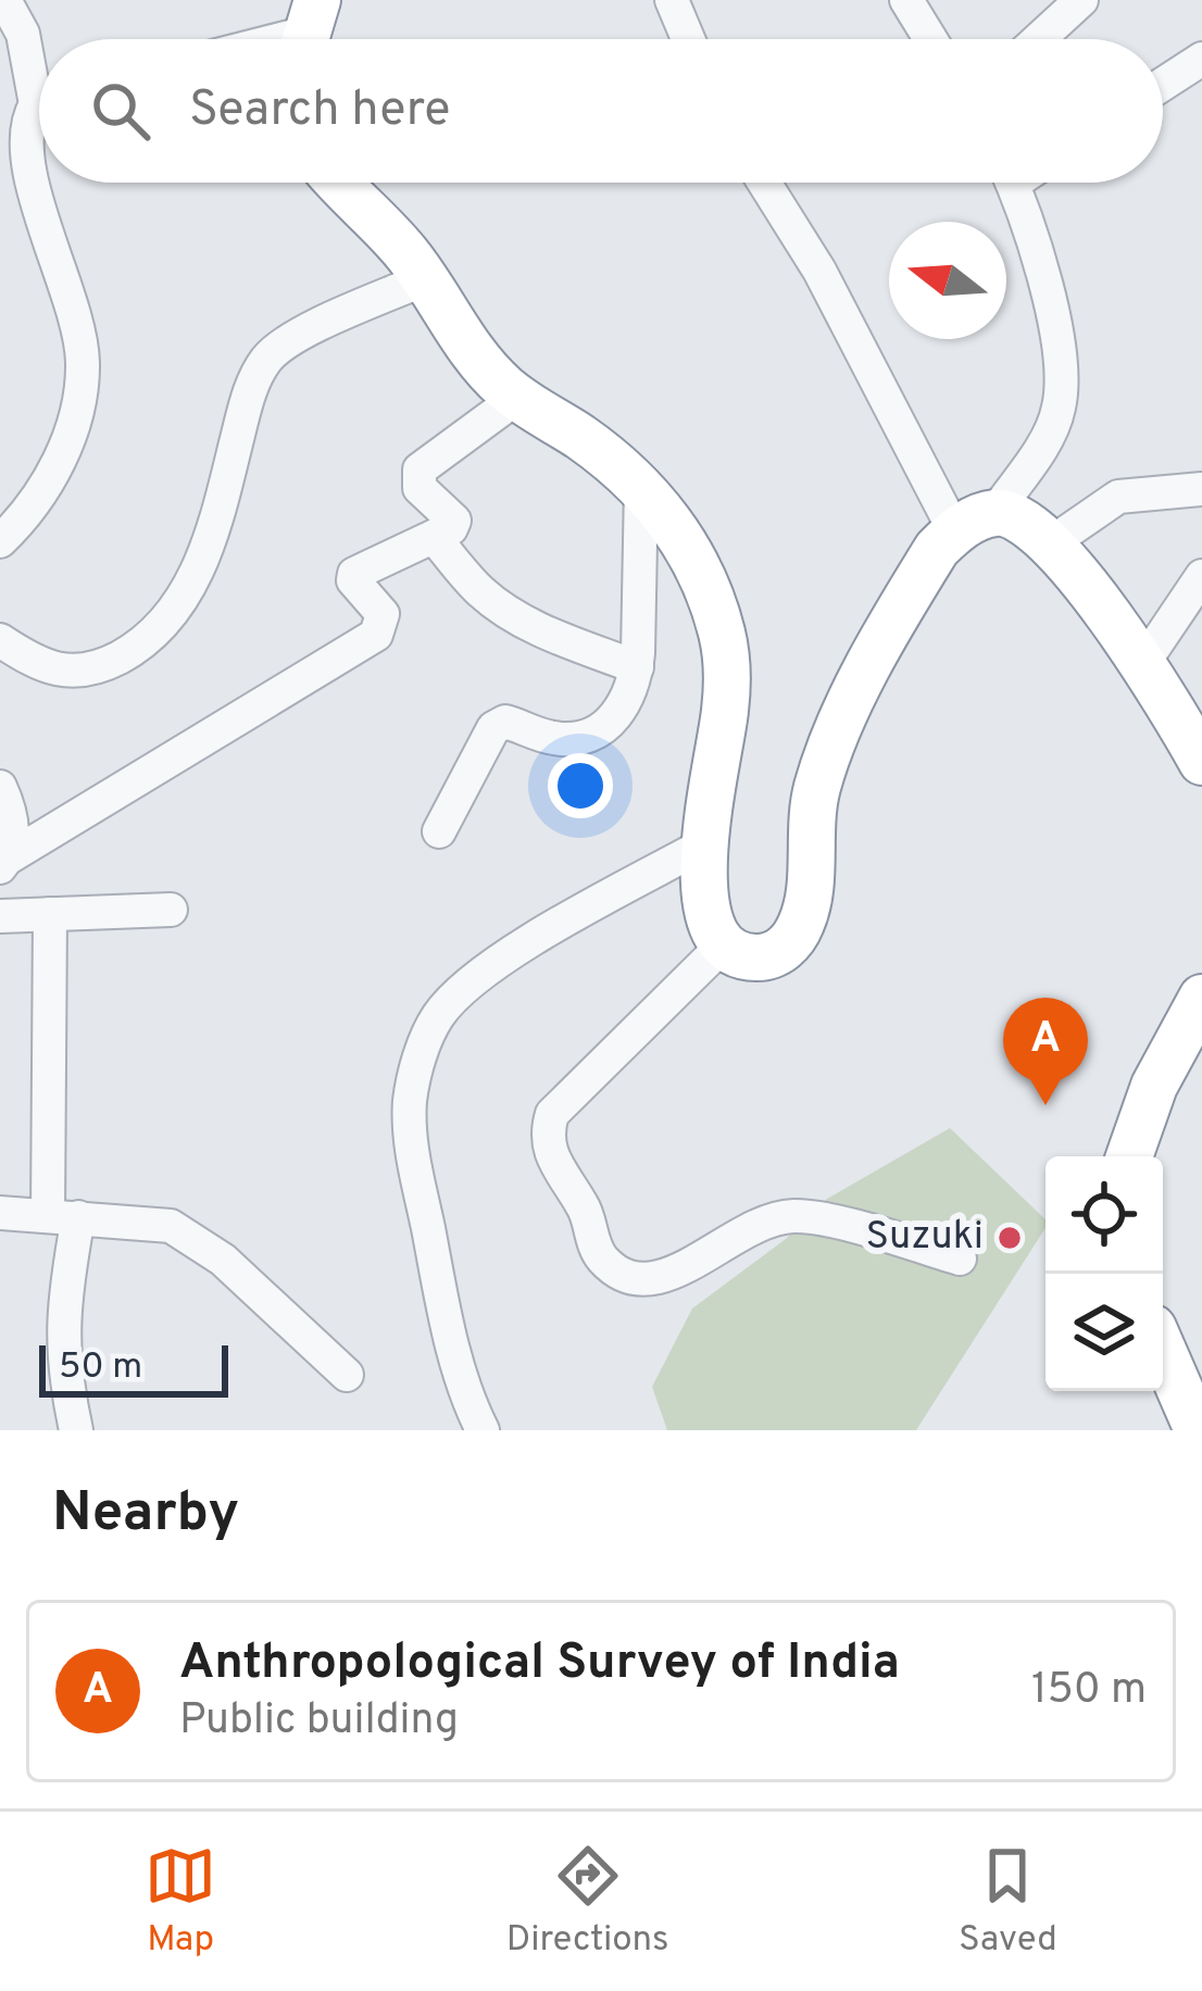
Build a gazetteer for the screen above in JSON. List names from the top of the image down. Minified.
{"places":["Suzuki"],"scale_bar":"50 m","north":"left","page":{"search":"Search here","pins":"A","scale":"50 m","heading":"Nearby","list":[{"mark":"A","name":"Anthropological Survey of India","note":"Public building","value":"150 m"}],"nav":["Map","Directions","Saved"]}}
